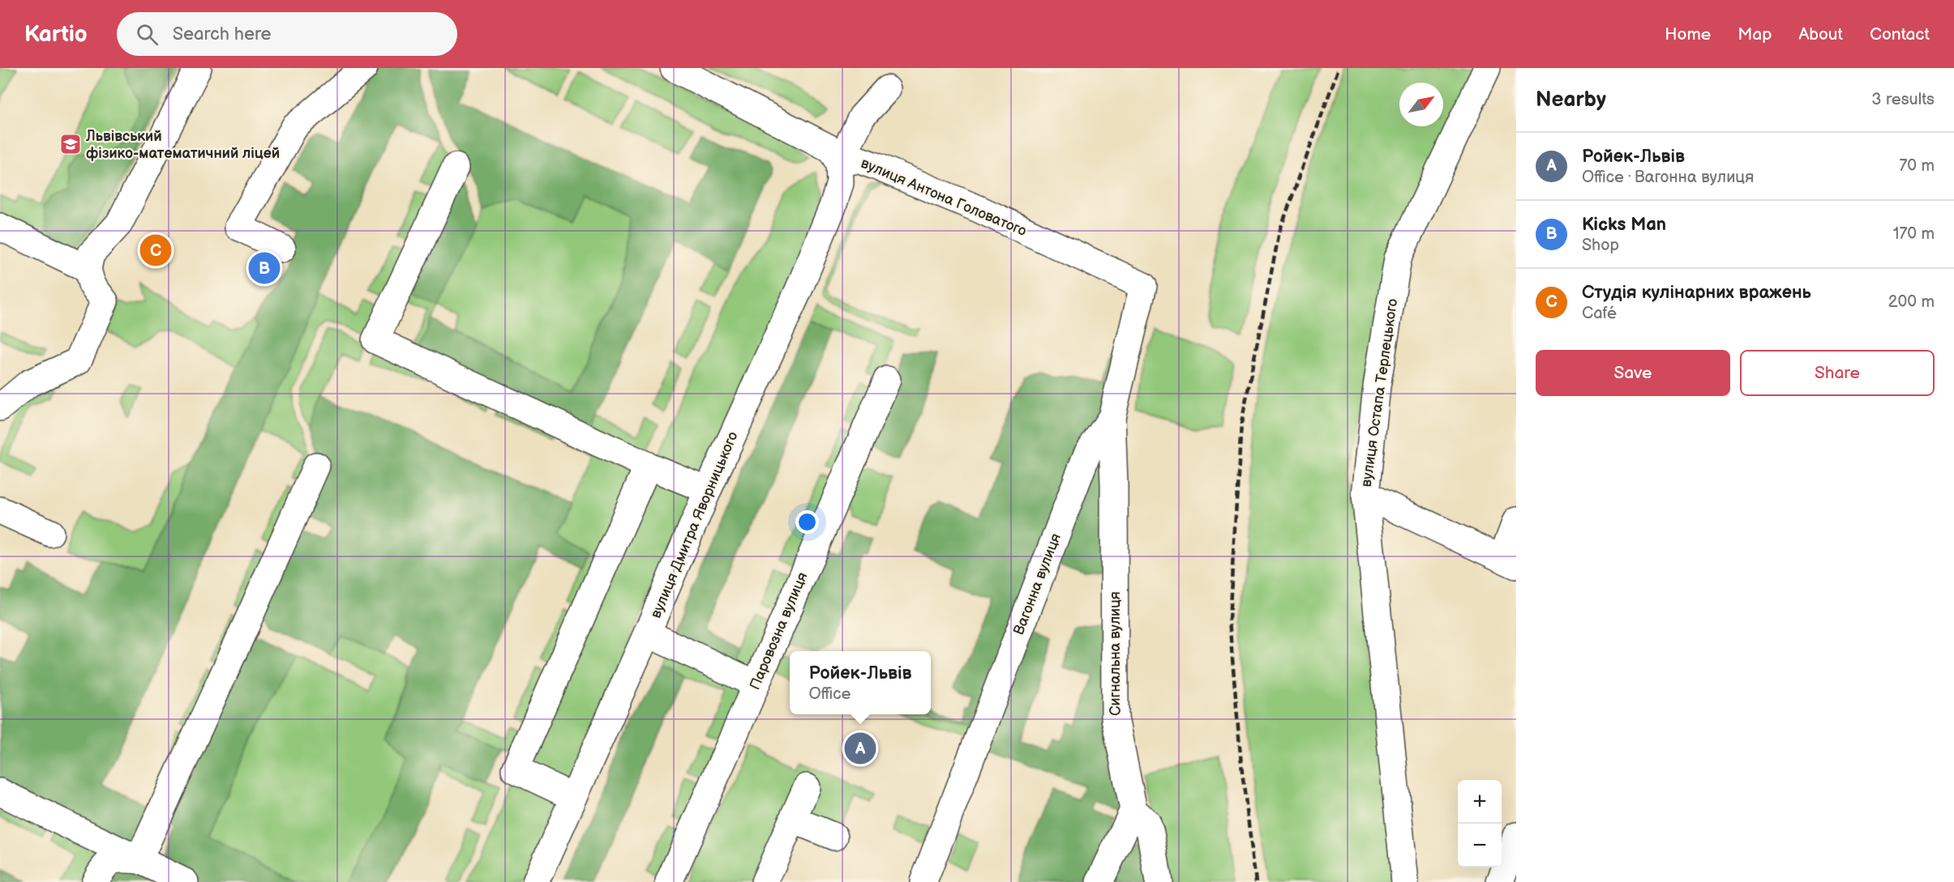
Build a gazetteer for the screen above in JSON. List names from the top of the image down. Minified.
{"streets":{"street":["вулиця Антона Головатого","вулиця Остапа Терлецького","вулиця Дмитра Яворницького","Вагонна вулиця","Паровозна вулиця","Сигнальна вулиця"]},"crossings":[["вулиця Антона Головатого","вулиця Дмитра Яворницького"],["вулиця Антона Головатого","Вагонна вулиця"],["Вагонна вулиця","Сигнальна вулиця"]],"places":{"school or university":["Львівський фізико-математичний ліцей"]},"north":"top right","page":{"header":"Kartio","search":"Search here","nav":["Home","Map","About","Contact"],"heading":["Nearby","3 results"],"list":[{"mark":"A","name":"Ройек-Львів","note":"Office · Вагонна вулиця","value":"70 m"},{"mark":"B","name":"Kicks Man","note":"Shop","value":"170 m"},{"mark":"C","name":"Студія кулінарних вражень","note":"Café","value":"200 m"}],"pins":["C","B","A"],"buttons":["Save","Share"],"popup":["Ройек-Львів","Office"],"map_buttons":["+","−"]}}
